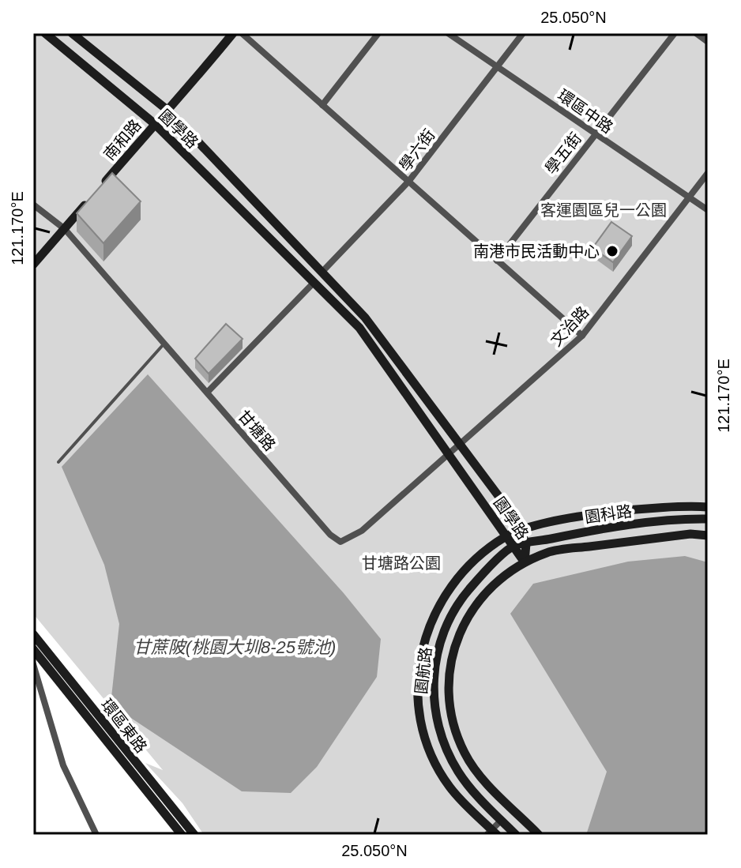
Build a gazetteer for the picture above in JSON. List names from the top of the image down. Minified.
{"streets":{"street":["環區中路","園學路","南和路","學六街","學五街","文治路","甘塘路","園科路","園航路","環區東路"]},"crossings":[["環區中路","學六街"],["環區中路","學五街"],["環區中路","文治路"],["園學路","南和路"],["園學路","學六街"],["園學路","文治路"],["園學路","甘塘路"],["園學路","園科路"],["園學路","園航路"],["文治路","甘塘路"],["園科路","園航路"]],"water":["甘蔗陂(桃園大圳8-25號池)"],"parks":["客運園區兒一公園","甘塘路公園"],"places":["南港市民活動中心"],"coordinates":["25.050°N","121.170°E"]}
